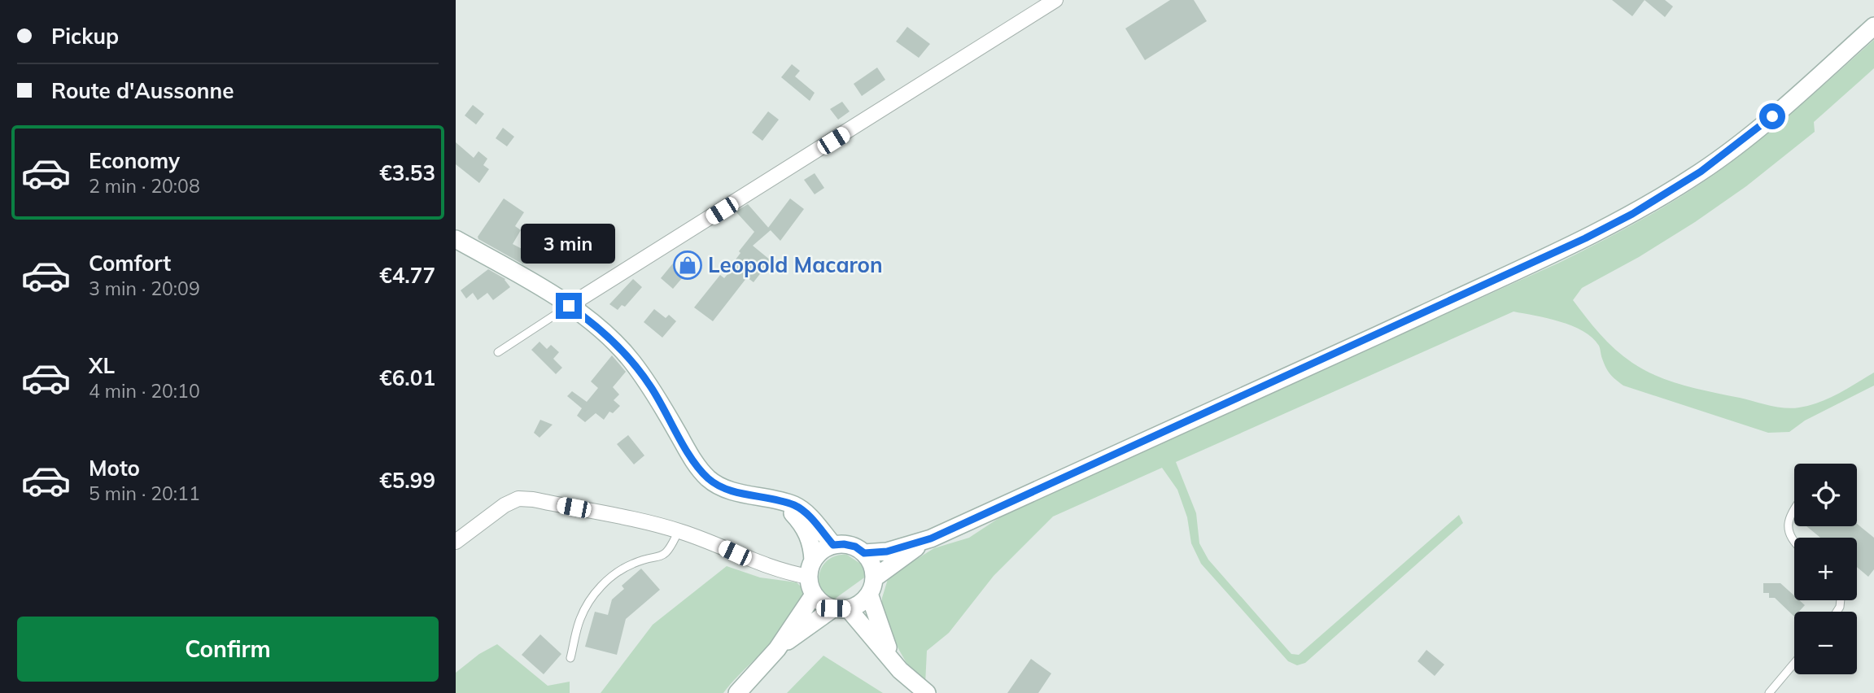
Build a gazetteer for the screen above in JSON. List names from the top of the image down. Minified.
{"places":{"shop":["Leopold Macaron"]},"page":{"banner":["Pickup","Route d'Aussonne"],"list":[{"name":"Economy","note":"2 min · 20:08","value":"€3.53"},{"name":"Comfort","note":"3 min · 20:09","value":"€4.77"},{"name":"XL","note":"4 min · 20:10","value":"€6.01"},{"name":"Moto","note":"5 min · 20:11","value":"€5.99"}],"bubble":"3 min","map_buttons":["+","−"],"buttons":"Confirm"}}
